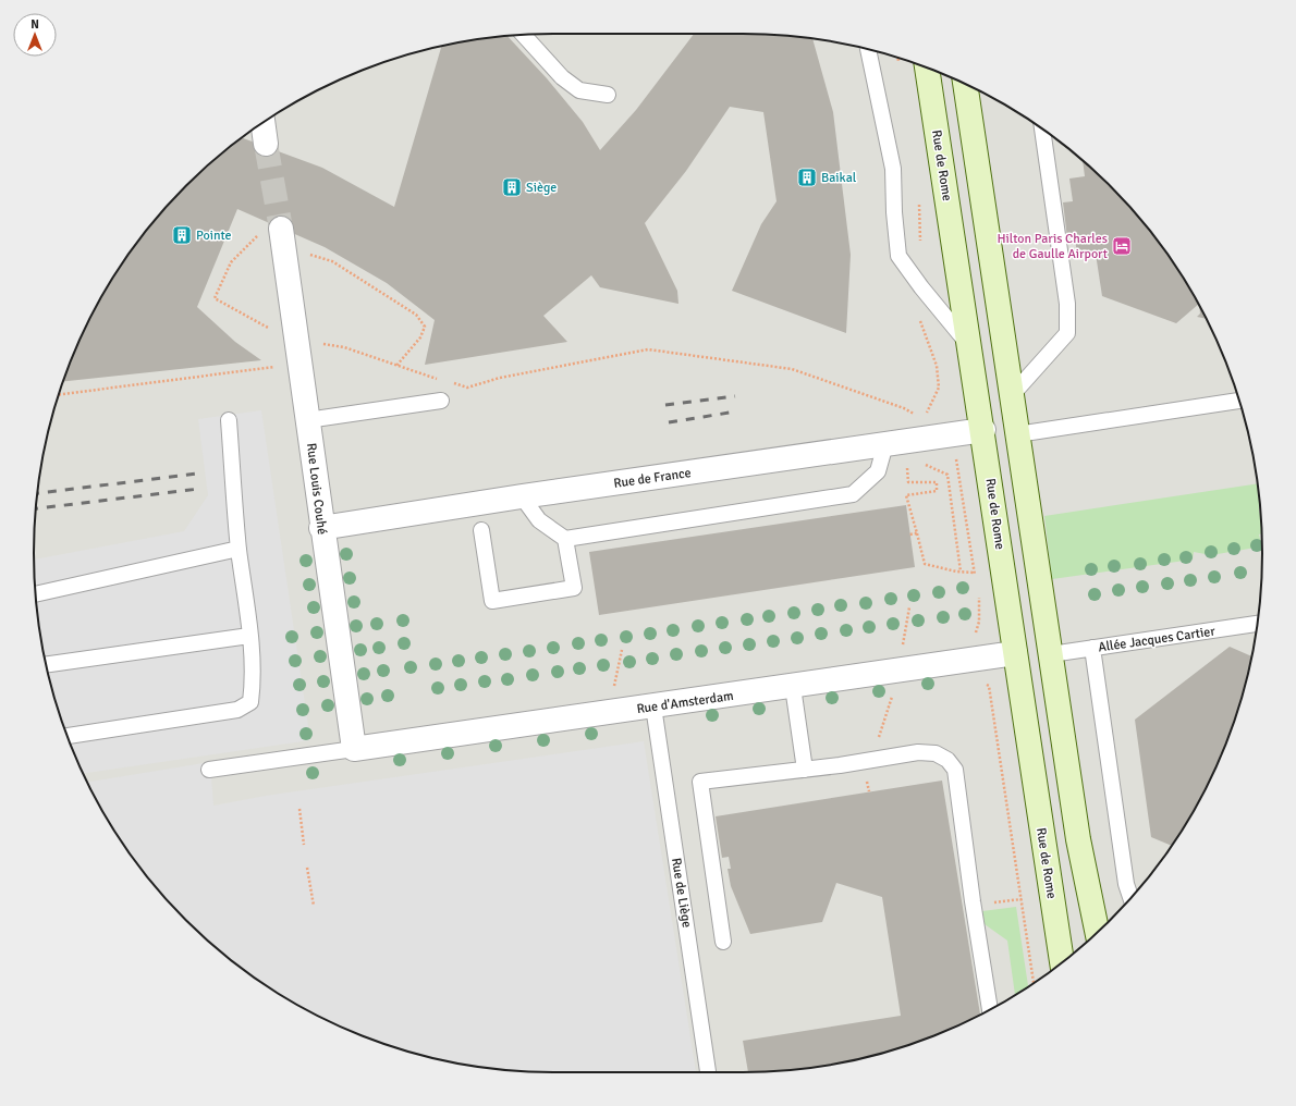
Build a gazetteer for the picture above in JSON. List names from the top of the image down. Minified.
{"streets":{"main road":["Rue de Rome"],"street":["Rue de France","Rue Louis Couhé","Rue d'Amsterdam"],"lane":["Allée Jacques Cartier","Rue de Liège"]},"crossings":[["Rue de Rome","Rue de France"],["Rue de Rome","Rue d'Amsterdam"],["Rue de France","Rue Louis Couhé"],["Rue Louis Couhé","Rue d'Amsterdam"],["Rue d'Amsterdam","Rue de Liège"]],"places":{"building":["Baikal","Siège","Pointe"],"hotel":["Hilton Paris Charles de Gaulle Airport"]},"north":"top"}
